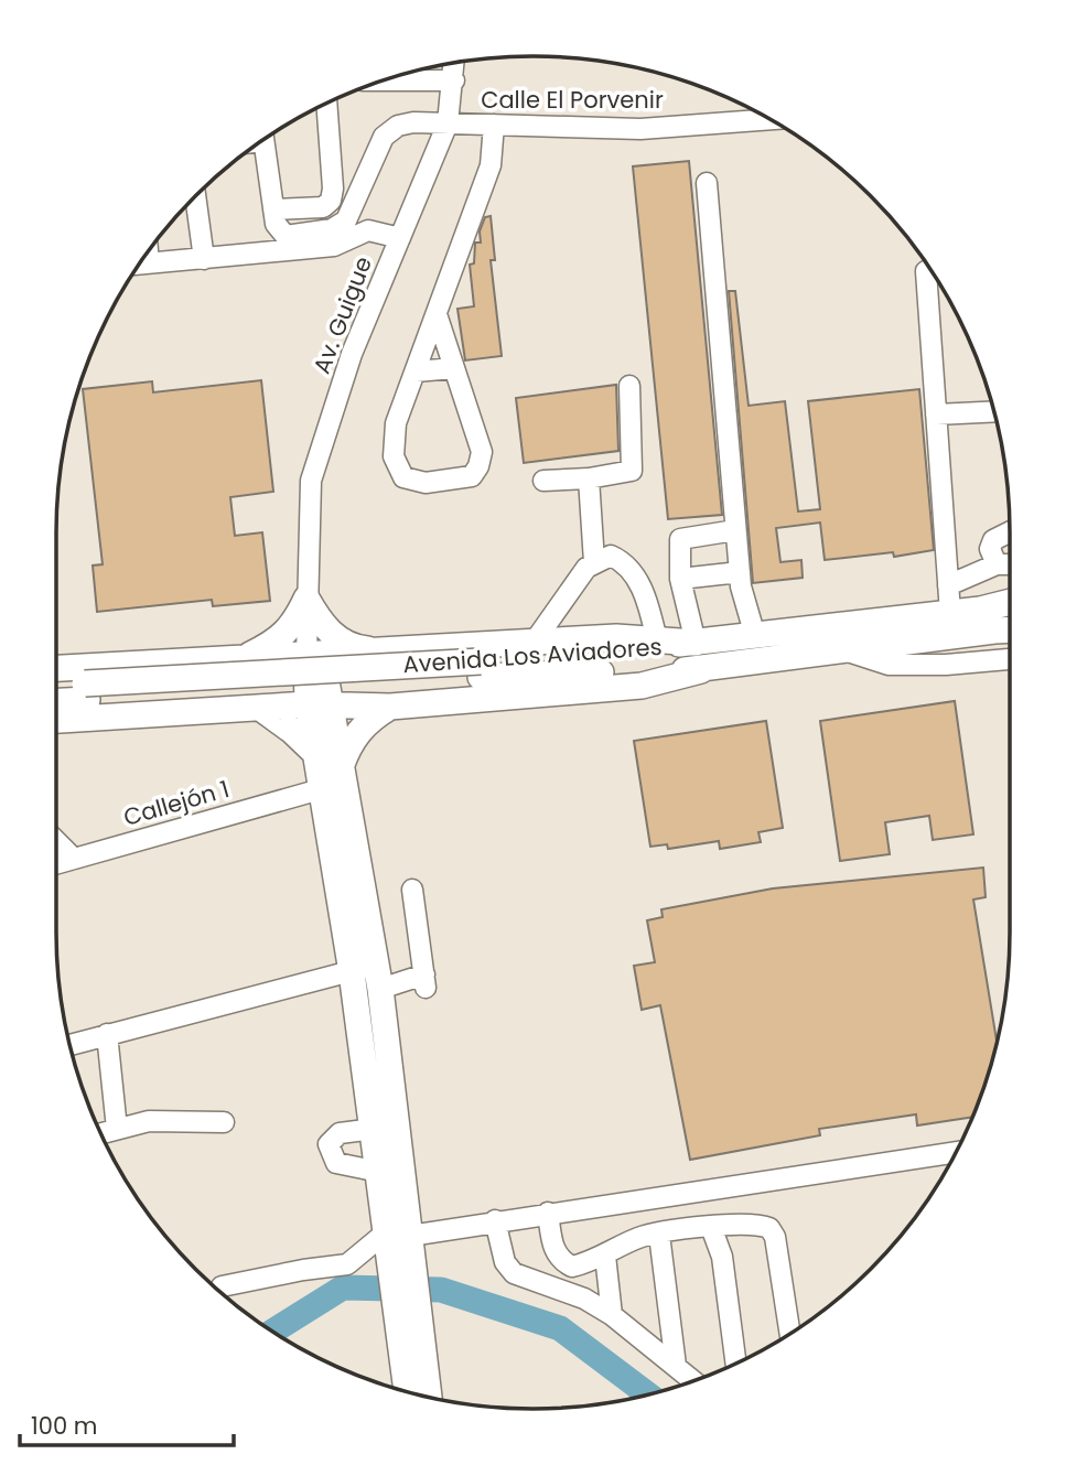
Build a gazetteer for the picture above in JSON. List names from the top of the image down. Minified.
{"streets":{"main road":["Avenida Los Aviadores"],"street":["Calle El Porvenir","Av. Guigue","Callejón 1"]},"crossings":[["Calle El Porvenir","Av. Guigue"]],"scale_bar":"100 m"}
